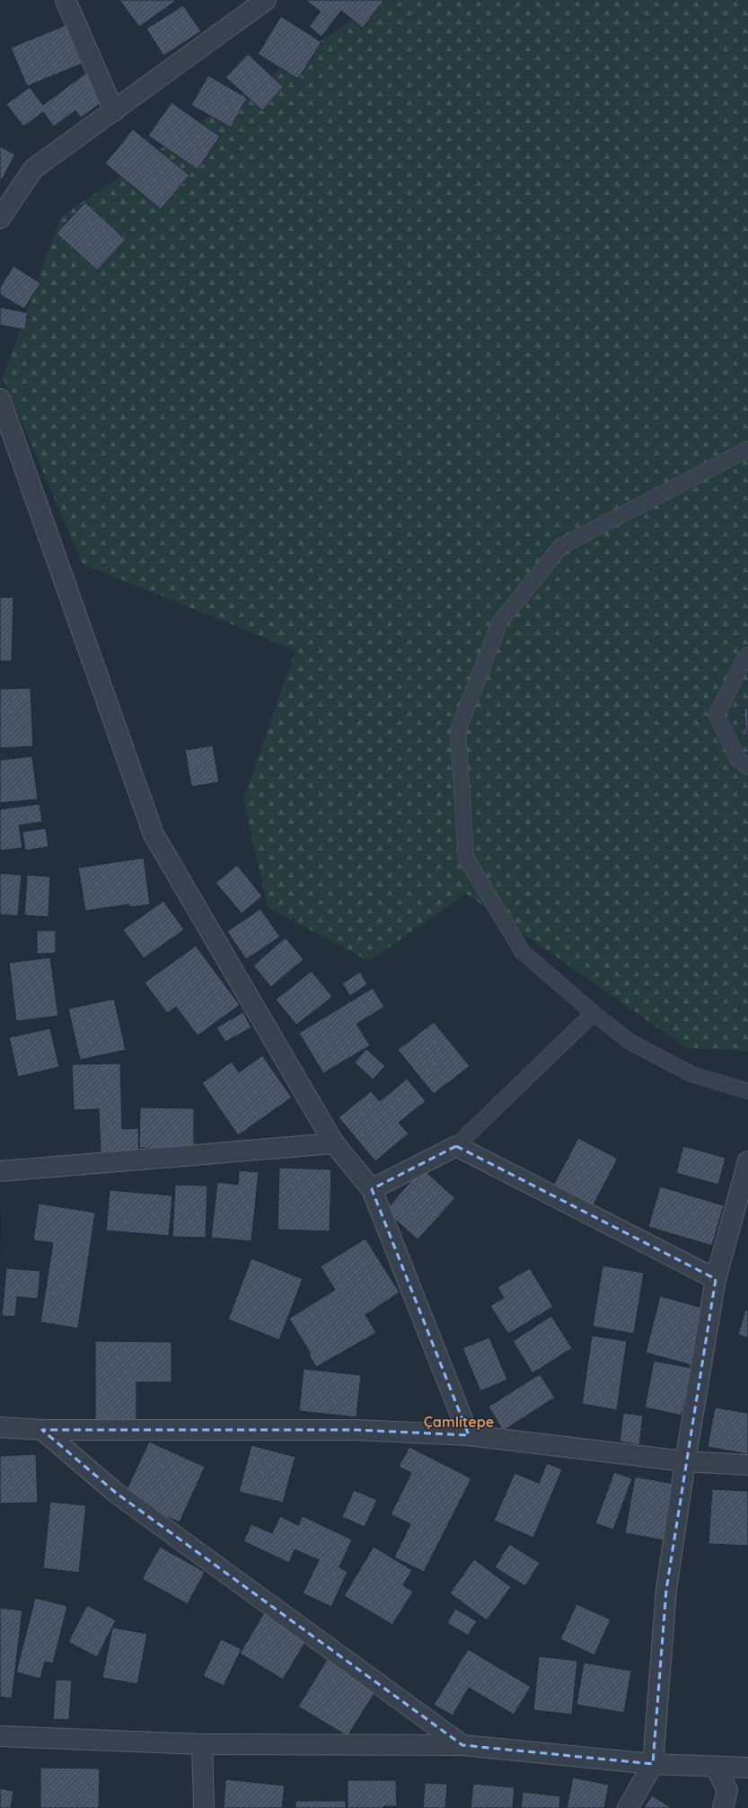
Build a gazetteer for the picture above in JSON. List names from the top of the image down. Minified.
{"districts":["Çamlıtepe"]}
